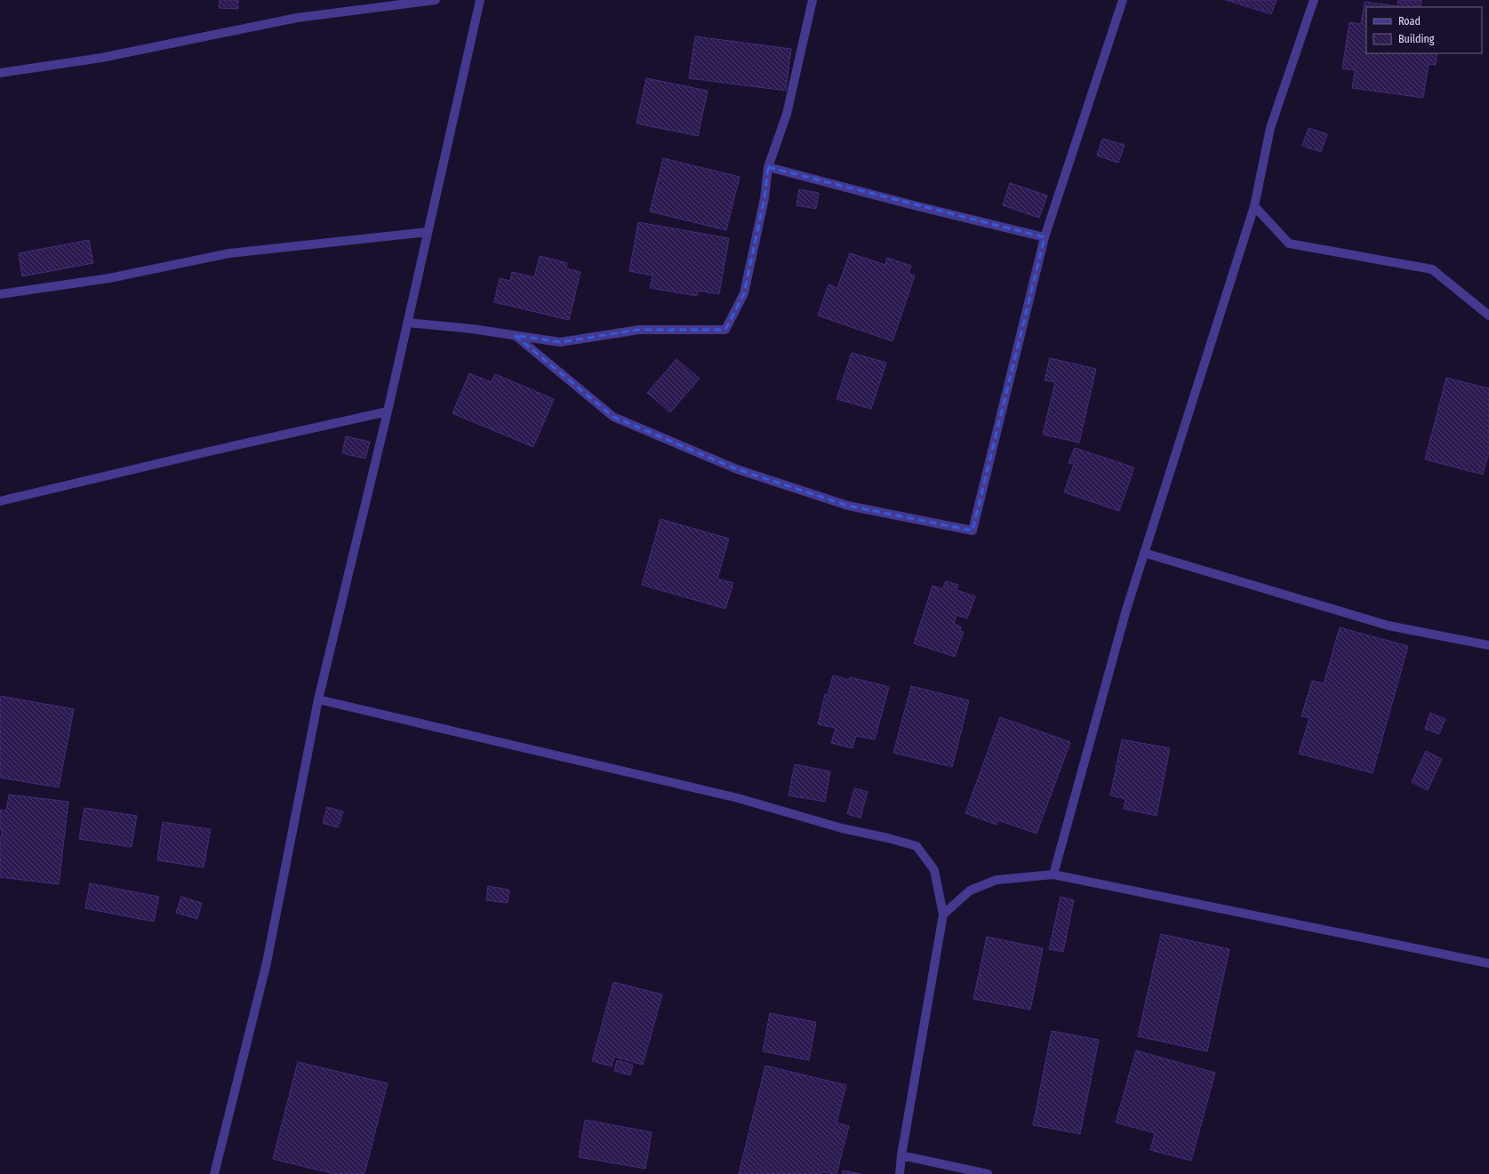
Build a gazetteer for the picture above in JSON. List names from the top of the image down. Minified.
{"legend":["Road","Building"]}
